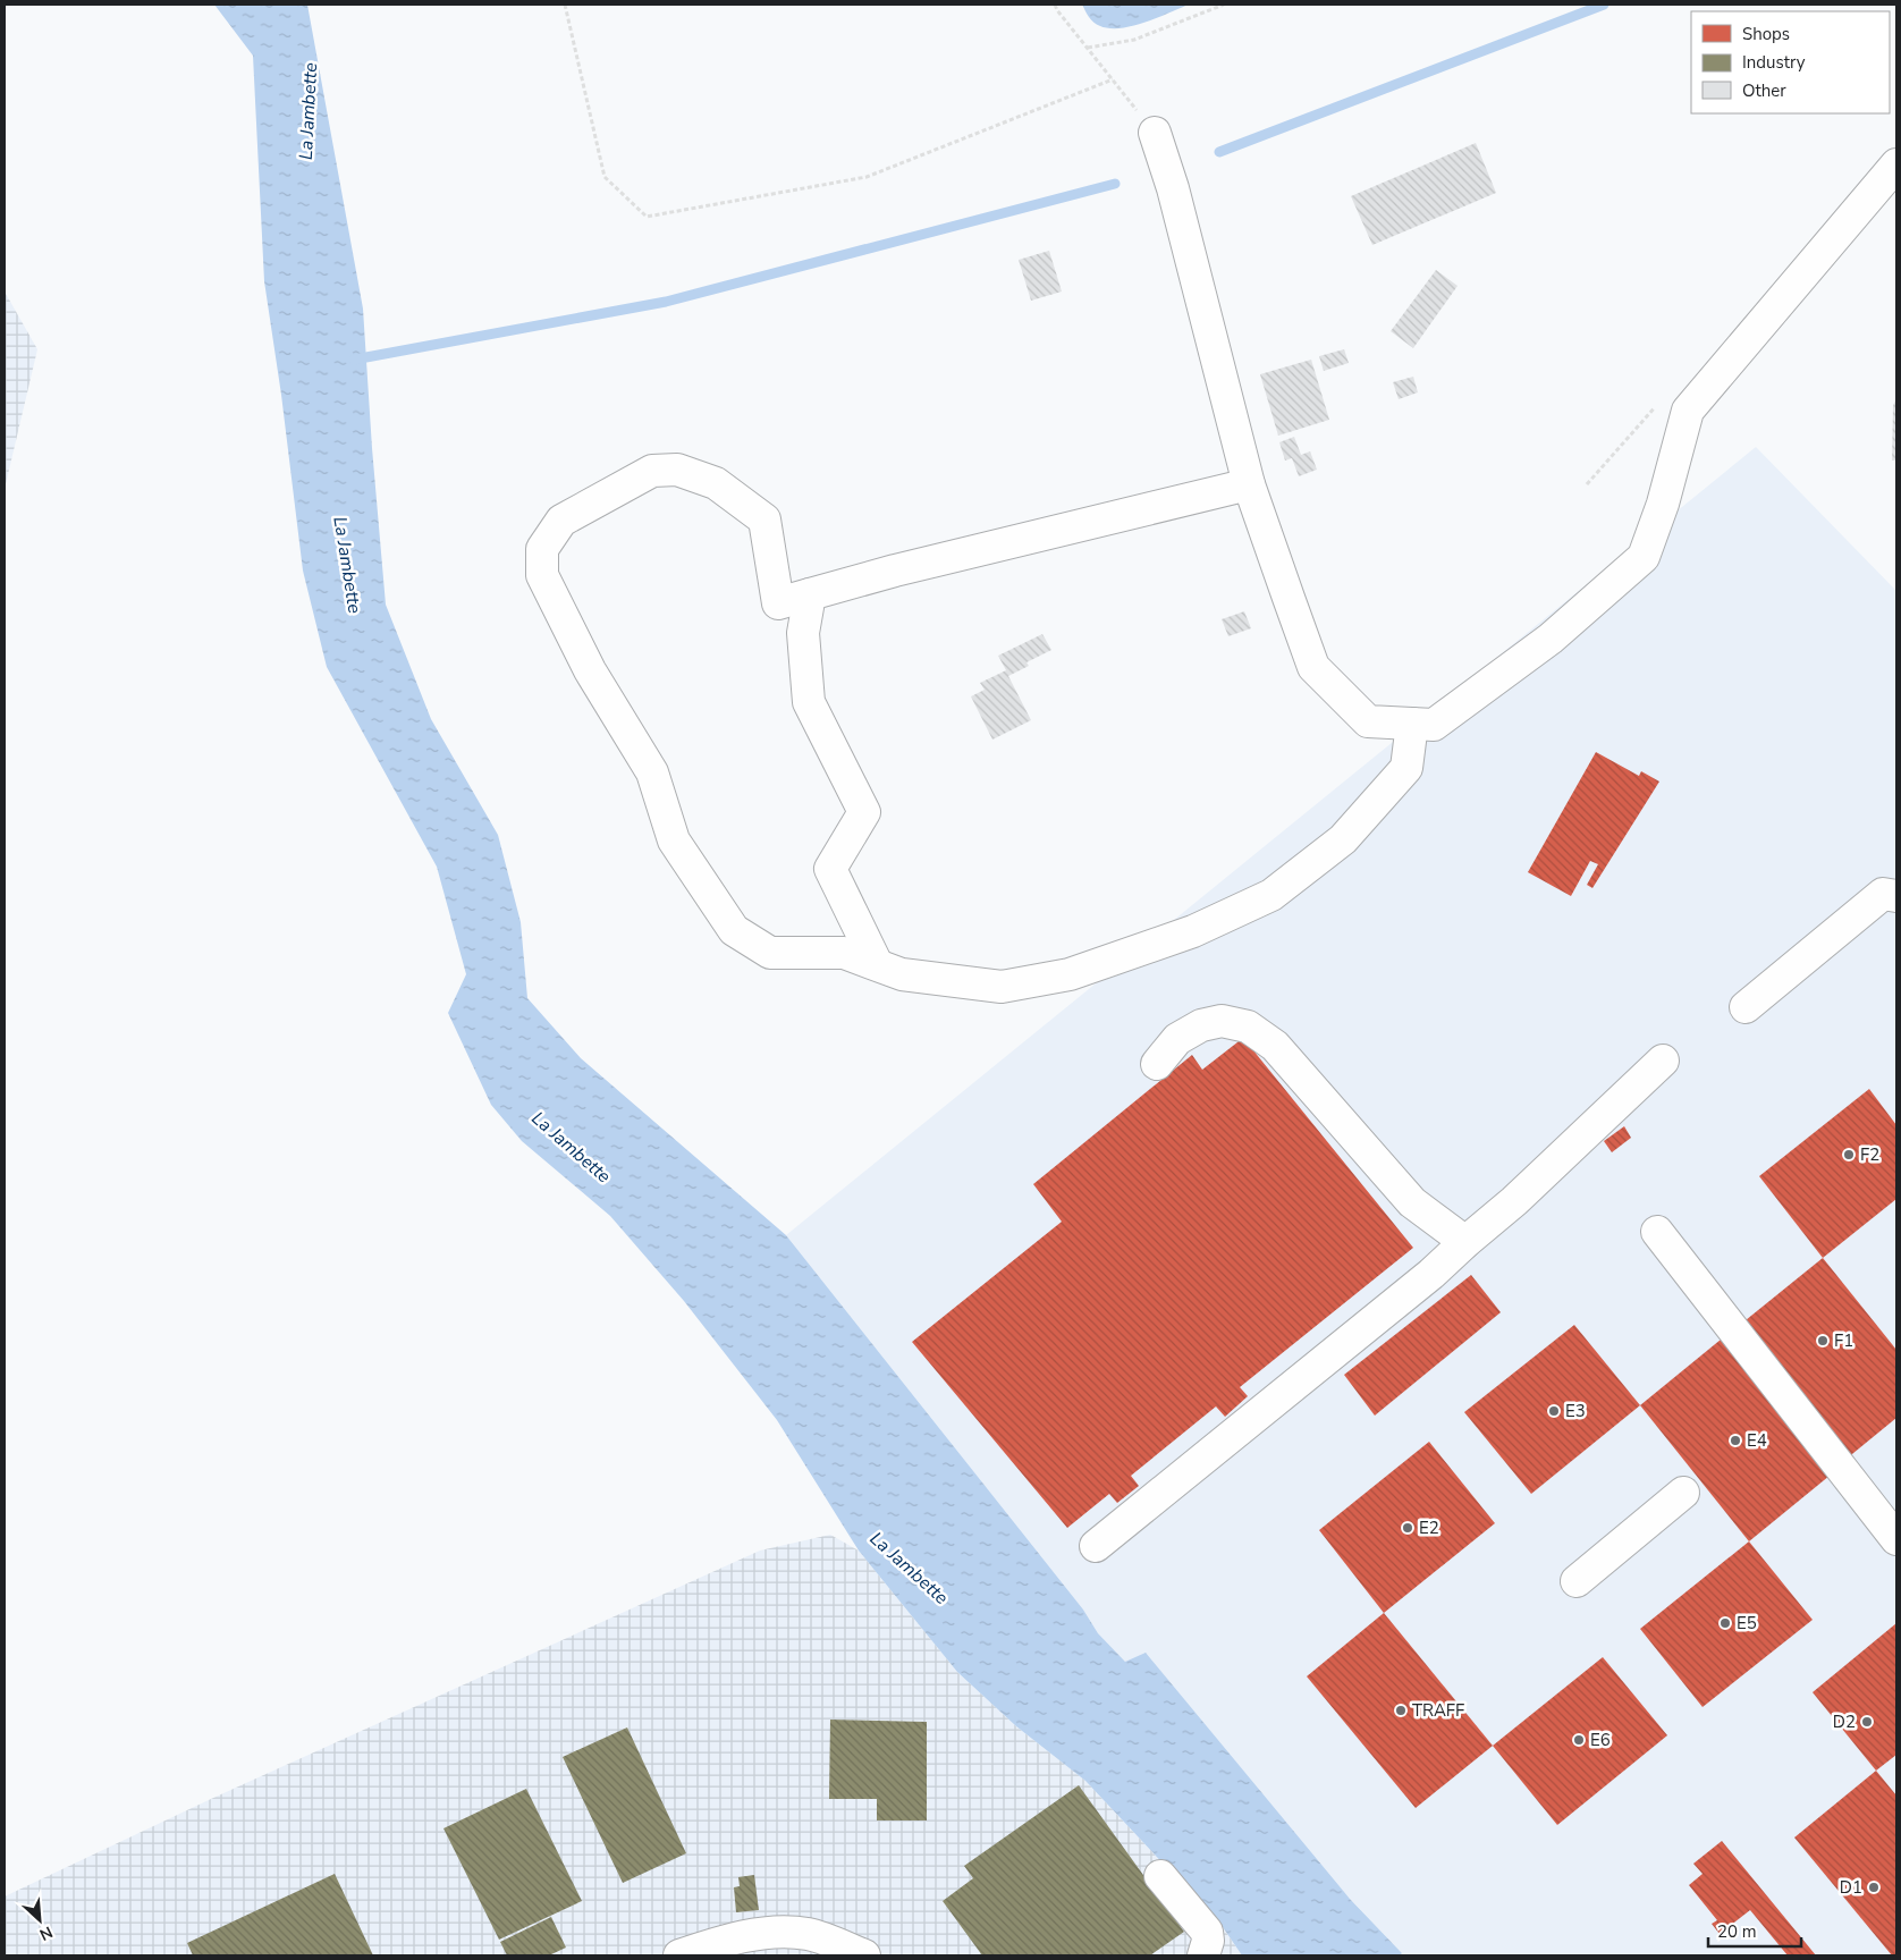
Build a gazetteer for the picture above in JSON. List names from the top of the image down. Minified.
{"water":["La Jambette"],"places":["F2","F1","E3","E4","E2","E5","TRAFF","D2","E6","D1"],"legend":["Shops","Industry","Other"],"scale_bar":"20 m","north":"bottom right"}
